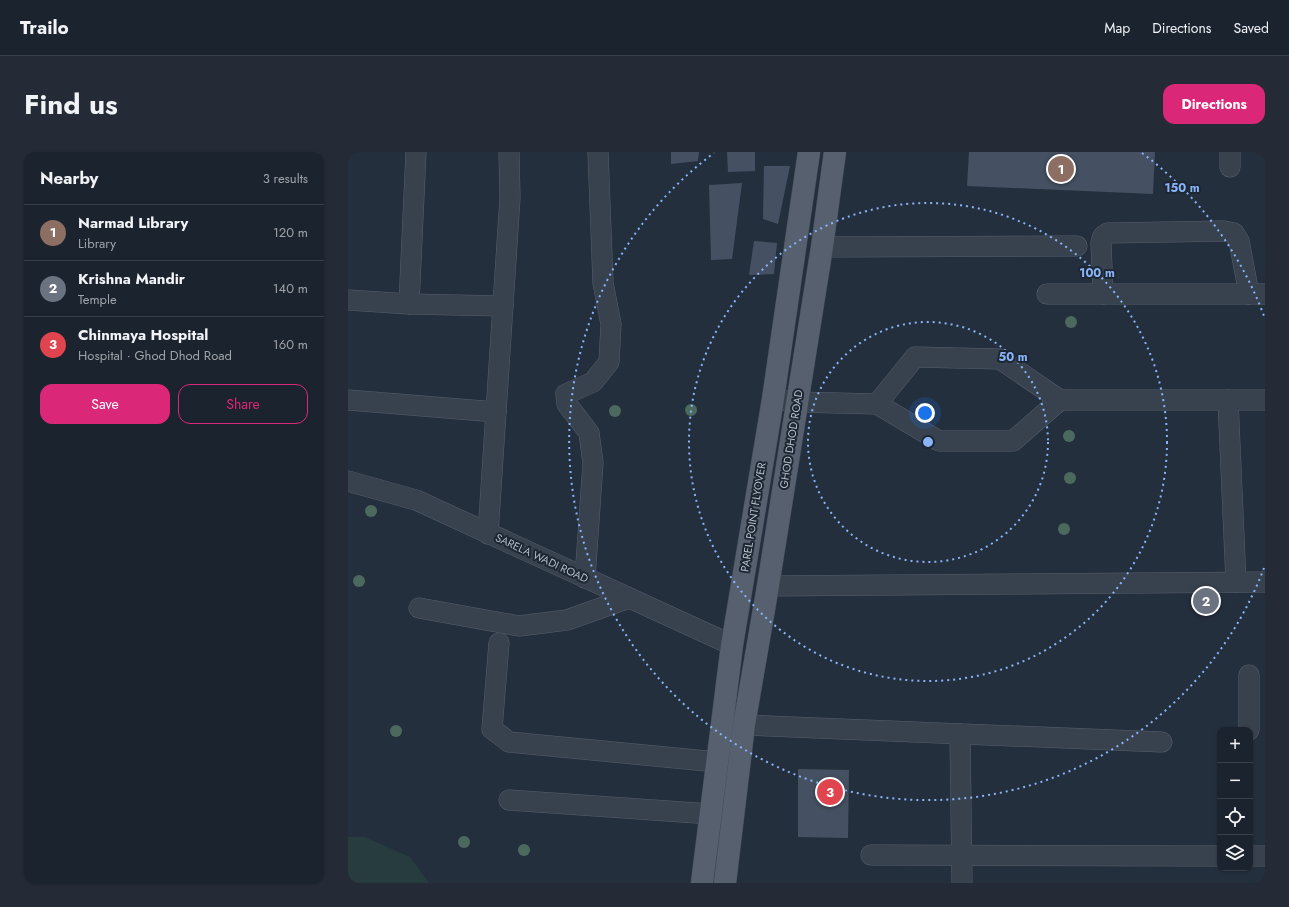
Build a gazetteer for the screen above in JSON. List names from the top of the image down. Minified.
{"streets":{"main road":["GHOD DHOD ROAD","PAREL POINT FLYOVER"],"street":["SARELA WADI ROAD"]},"crossings":[["PAREL POINT FLYOVER","SARELA WADI ROAD"]],"page":{"header":"Trailo","nav":["Map","Directions","Saved"],"title":"Find us","buttons":["Directions",["Save","Share"]],"heading":["Nearby","3 results"],"pins":["1","2","3"],"list":[{"mark":"1","name":"Narmad Library","note":"Library","value":"120 m"},{"mark":"2","name":"Krishna Mandir","note":"Temple","value":"140 m"},{"mark":"3","name":"Chinmaya Hospital","note":"Hospital · Ghod Dhod Road","value":"160 m"}],"map_buttons":["+","−"]},"rings":["150 m","100 m","50 m"]}
